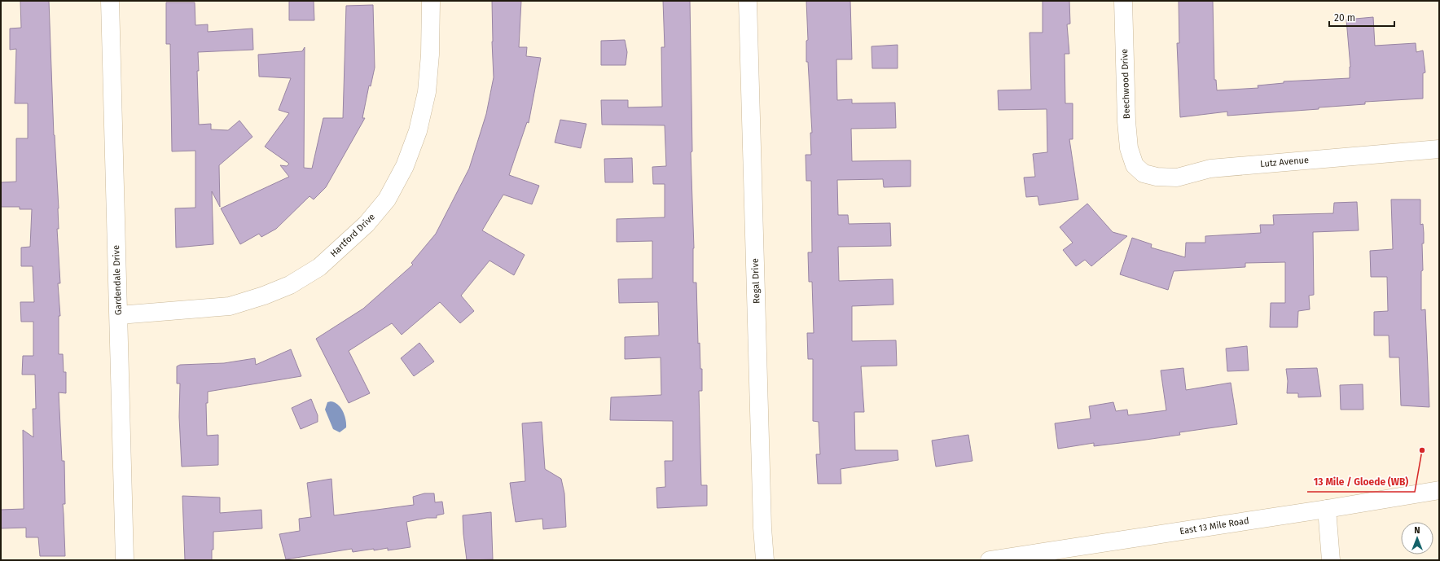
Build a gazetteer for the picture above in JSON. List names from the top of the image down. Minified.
{"streets":{"street":["Beechwood Drive","Lutz Avenue","Hartford Drive","Gardendale Drive","Regal Drive","East 13 Mile Road"]},"crossings":[["Beechwood Drive","Lutz Avenue"],["Hartford Drive","Gardendale Drive"]],"places":["13 Mile / Gloede (WB)"],"scale_bar":"20 m","north":"top"}
